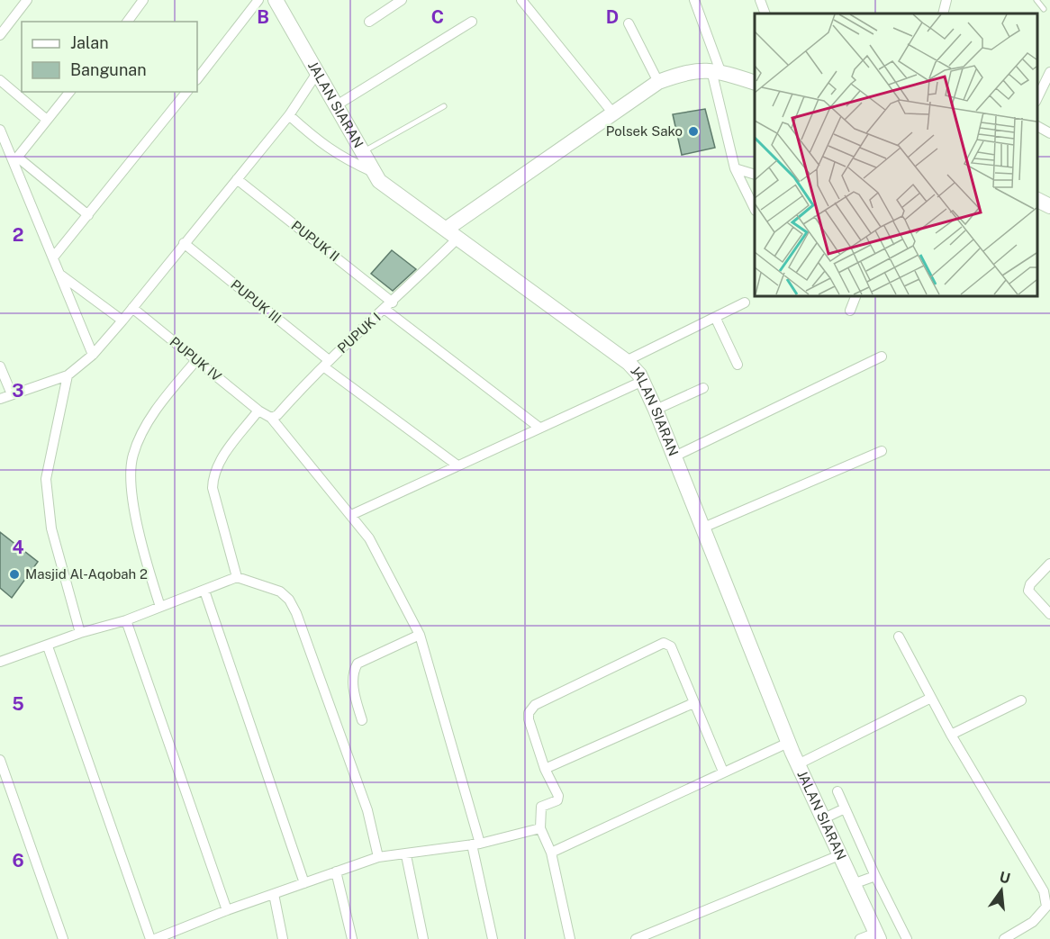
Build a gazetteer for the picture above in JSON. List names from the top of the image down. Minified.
{"streets":{"street":["JALAN SIARAN","PUPUK II","PUPUK III","PUPUK I","PUPUK IV"]},"crossings":[["JALAN SIARAN","PUPUK I"],["PUPUK II","PUPUK I"],["PUPUK III","PUPUK I"]],"places":["Polsek Sako","Masjid Al-Aqobah 2"],"legend":["Jalan","Bangunan"],"north":"top","grid":{"columns":["B","C","D"],"rows":["2","3","4","5","6"]}}
